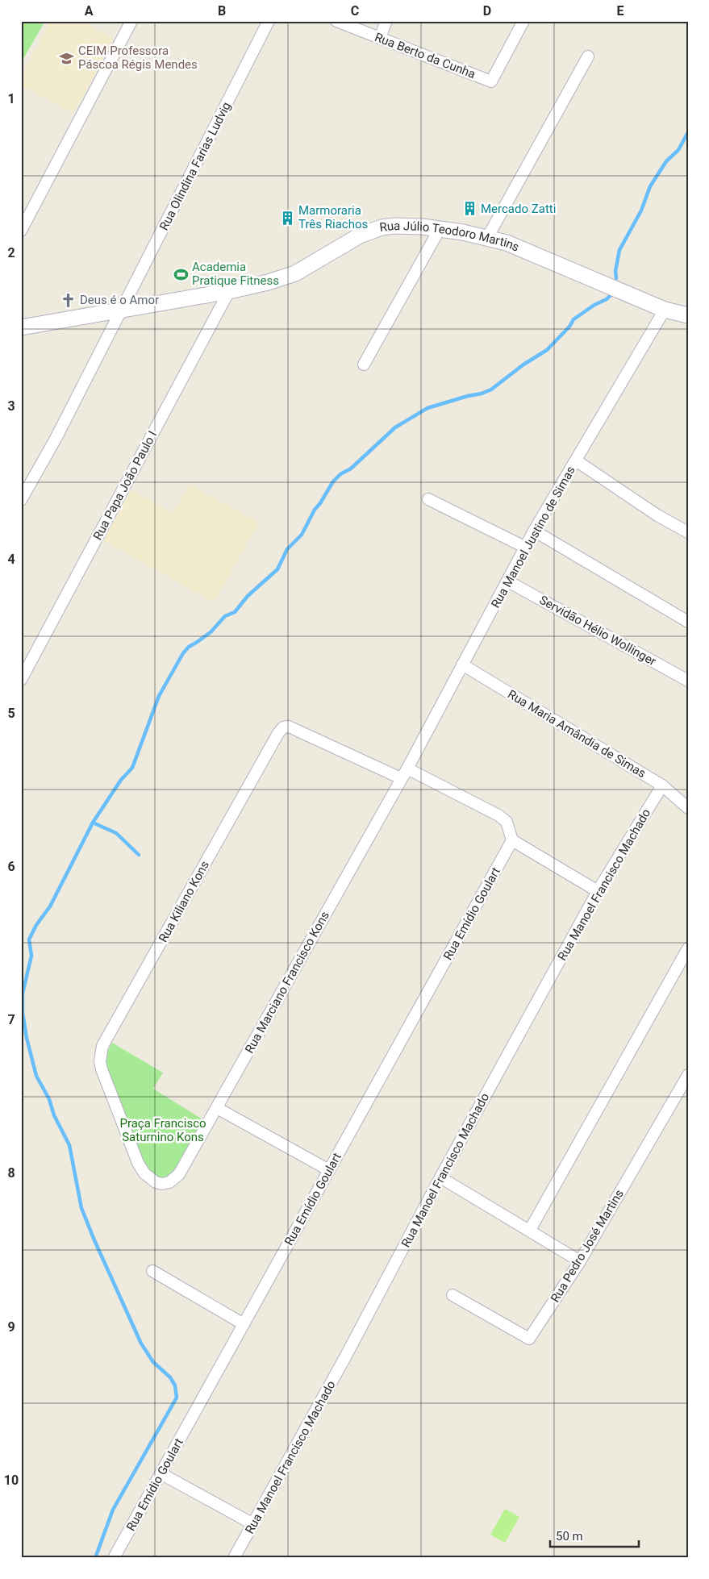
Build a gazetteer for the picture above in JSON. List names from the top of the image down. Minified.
{"streets":{"main road":["Rua Júlio Teodoro Martins"],"street":["Rua Berto da Cunha","Rua Olindina Farias Ludvig","Rua Papa João Paulo I","Rua Manoel Justino de Simas","Servidão Hélio Wollinger","Rua Maria Amândia de Simas","Rua Manoel Francisco Machado","Rua Kiliano Kons","Rua Emídio Goulart","Rua Marciano Francisco Kons","Rua Pedro José Martins"]},"crossings":[["Rua Olindina Farias Ludvig","Rua Júlio Teodoro Martins"],["Rua Júlio Teodoro Martins","Rua Papa João Paulo I"],["Rua Júlio Teodoro Martins","Rua Manoel Justino de Simas"],["Rua Manoel Justino de Simas","Servidão Hélio Wollinger"],["Rua Manoel Justino de Simas","Rua Maria Amândia de Simas"],["Rua Manoel Justino de Simas","Rua Kiliano Kons"],["Rua Manoel Justino de Simas","Rua Marciano Francisco Kons"],["Rua Maria Amândia de Simas","Rua Manoel Francisco Machado"],["Rua Kiliano Kons","Rua Marciano Francisco Kons"]],"parks":["Praça Francisco Saturnino Kons"],"places":{"school or university":["CEIM Professora Páscoa Régis Mendes"],"building":["Mercado Zatti","Marmoraria Três Riachos"],"sports":["Academia Pratique Fitness"],"church":["Deus é o Amor"]},"scale_bar":"50 m","grid":{"columns":["A","B","C","D","E"],"rows":["1","2","3","4","5","6","7","8","9","10"]}}
